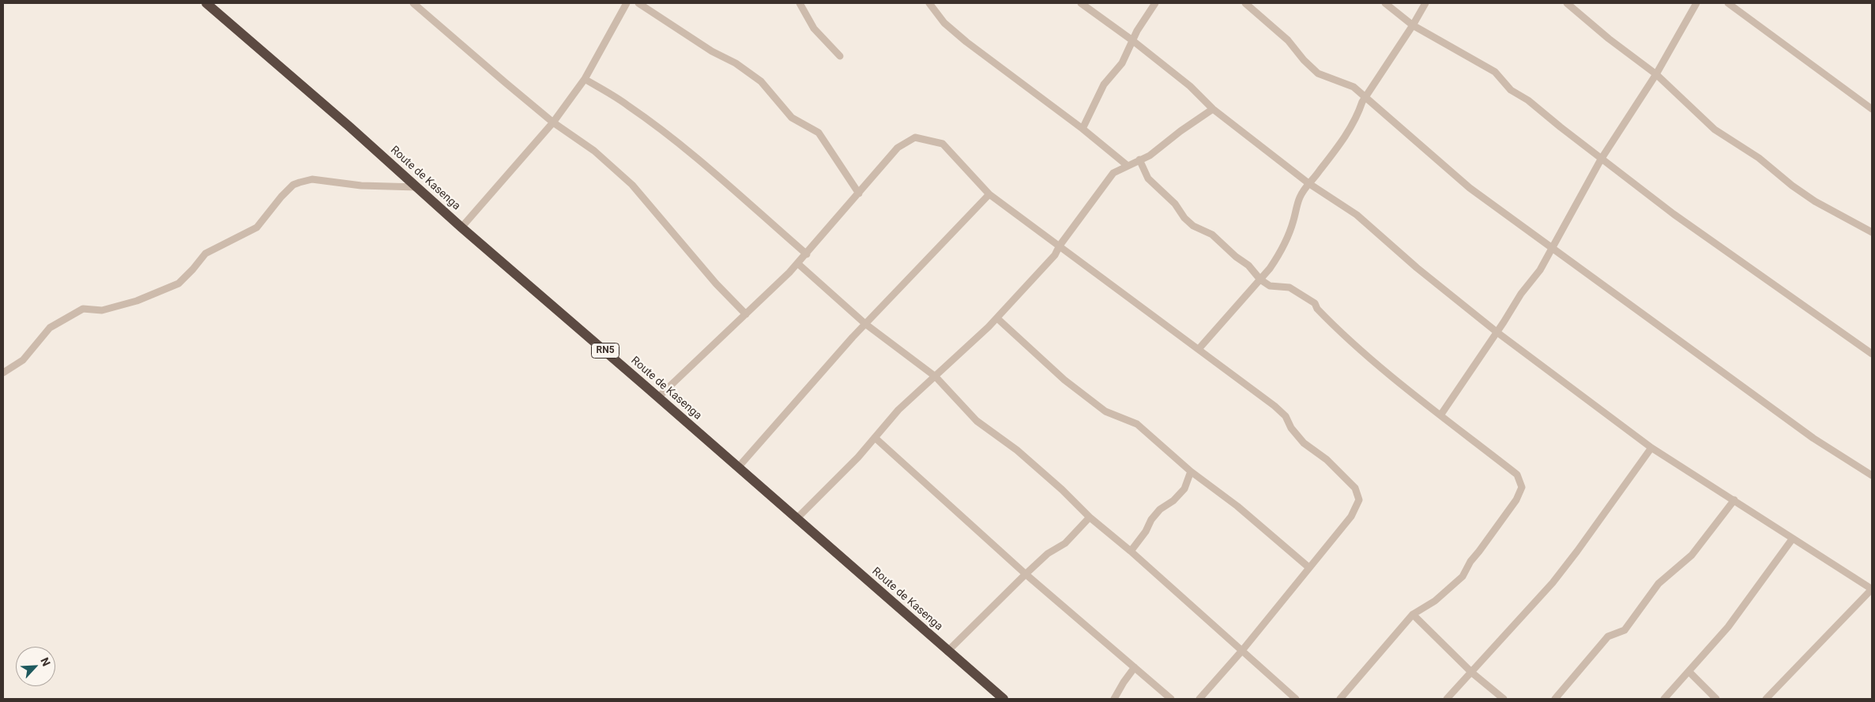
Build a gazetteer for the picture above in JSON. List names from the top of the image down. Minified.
{"streets":{"highway":["Route de Kasenga","RN5"]},"north":"top right"}
